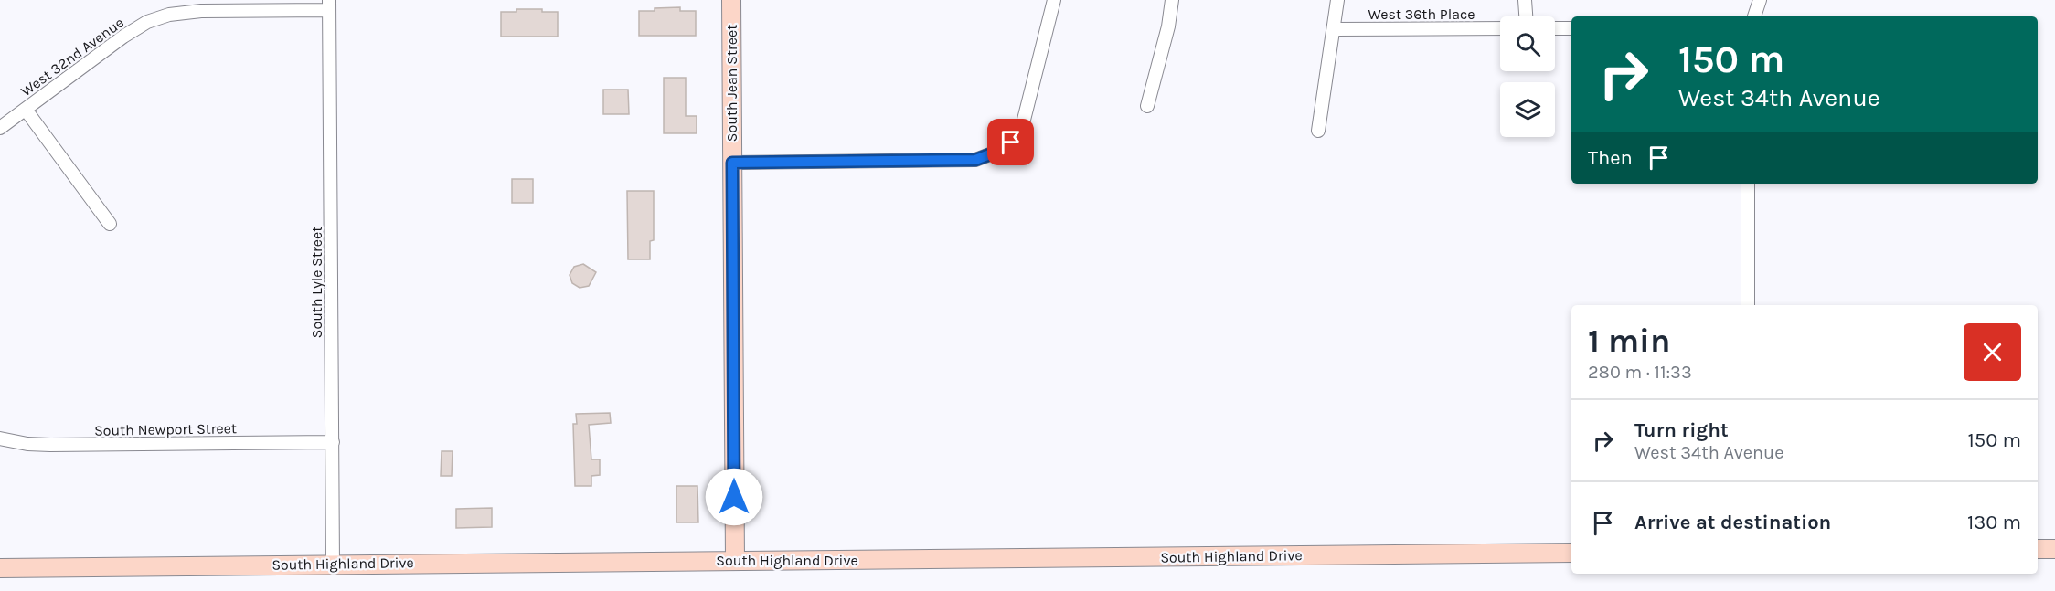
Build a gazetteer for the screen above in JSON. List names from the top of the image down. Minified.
{"streets":{"street":["West 36th Place","West 32nd Avenue","South Jean Street","South Lyle Street","South Newport Street","South Highland Drive"]},"crossings":[["West 32nd Avenue","South Lyle Street"],["South Jean Street","South Highland Drive"],["South Lyle Street","South Newport Street"],["South Lyle Street","South Highland Drive"]],"page":{"turn":["150 m","West 34th Avenue"],"then":"Then","heading":["1 min","280 m · 11:33"],"list":[{"name":"Turn right","note":"West 34th Avenue","value":"150 m"},{"name":"Arrive at destination","value":"130 m"}]}}
